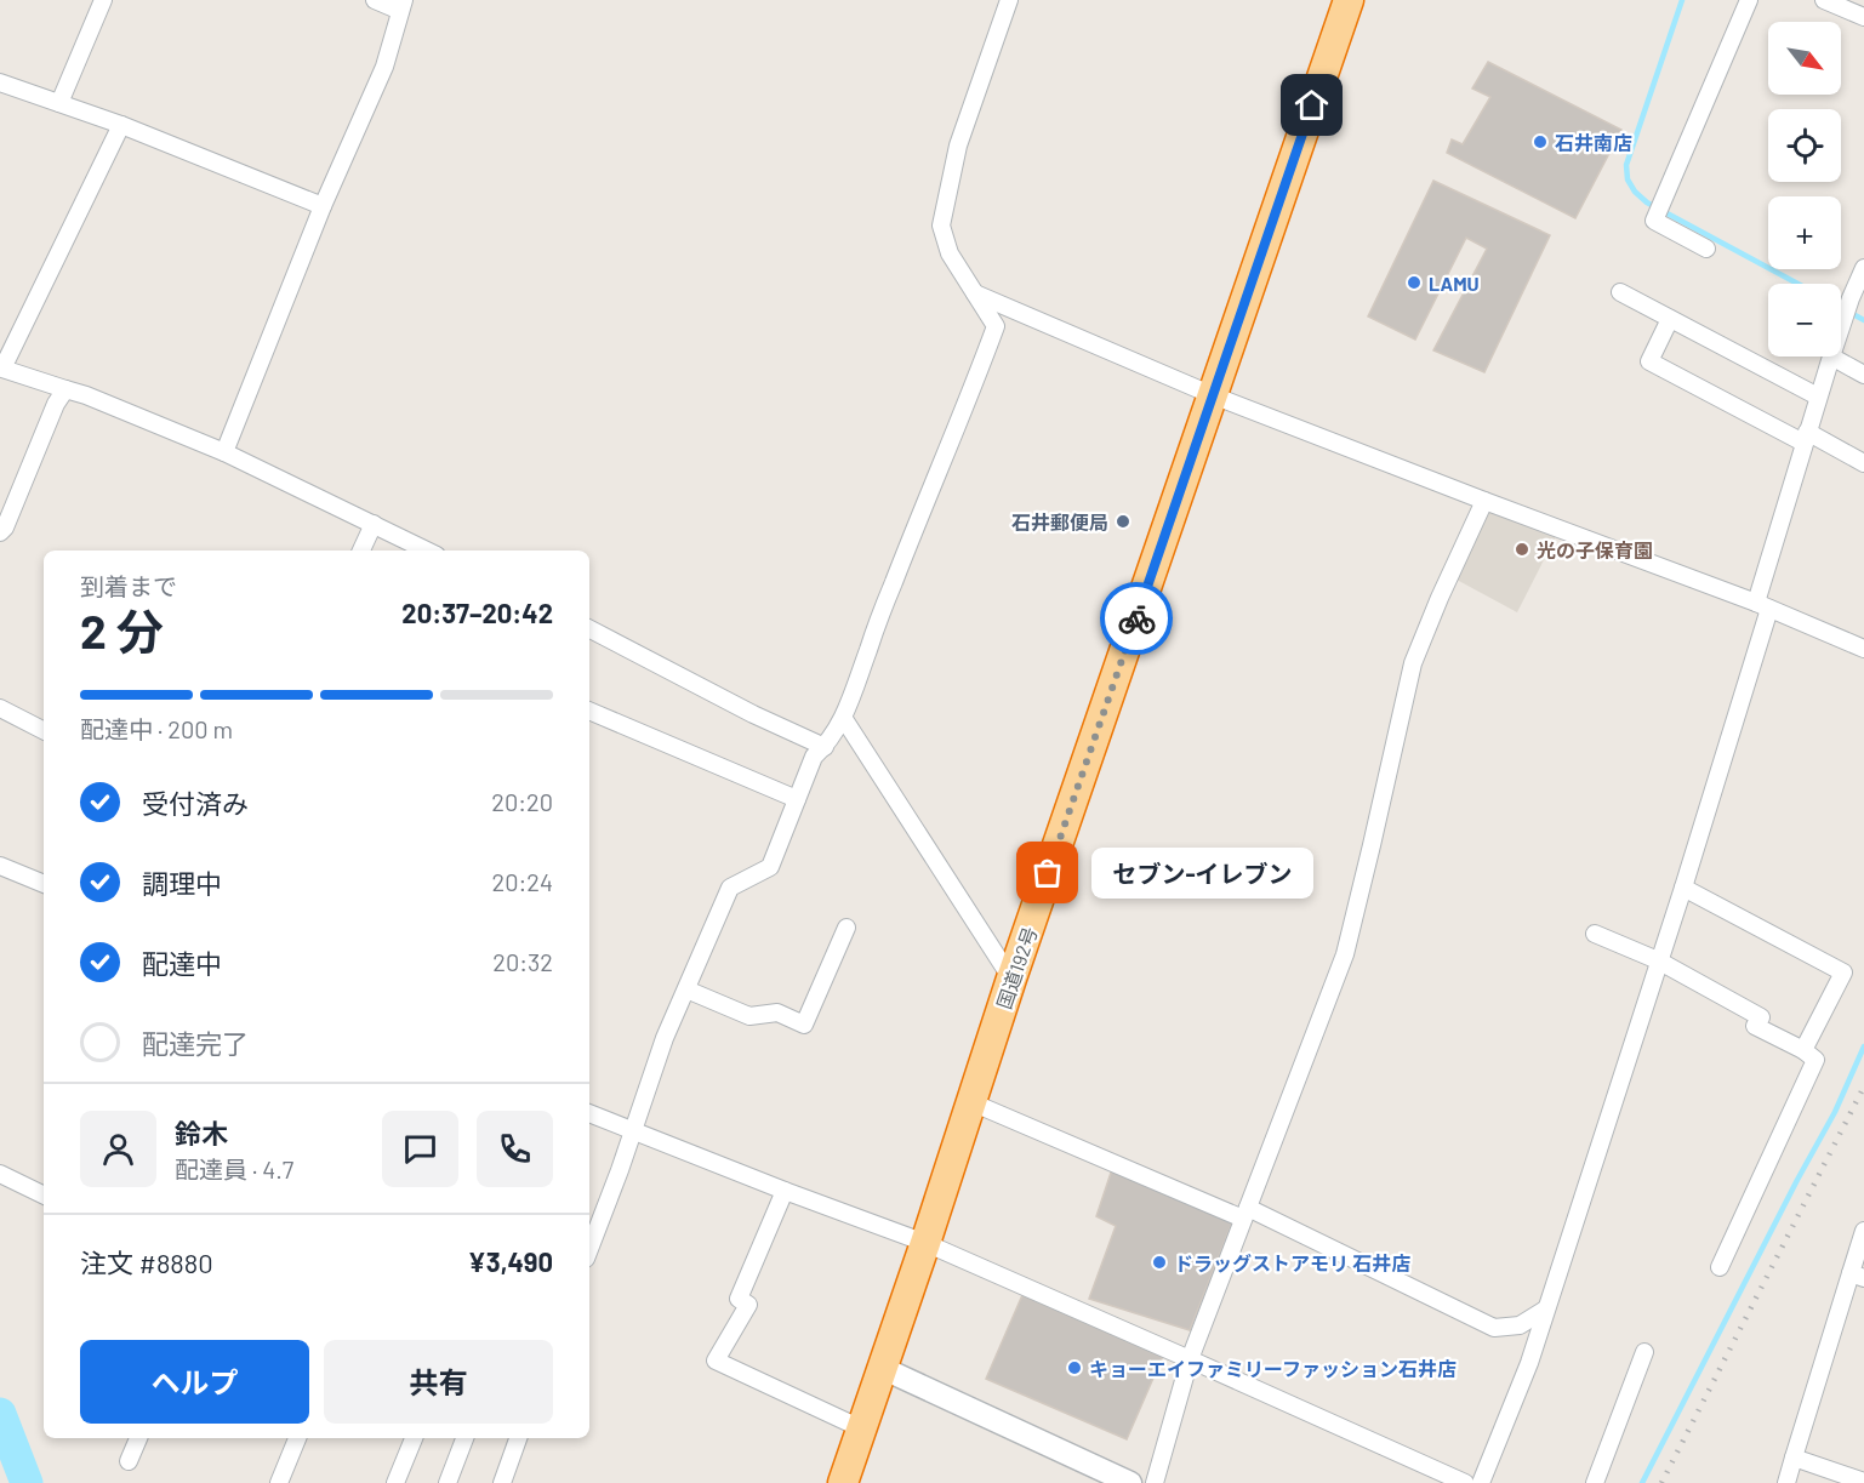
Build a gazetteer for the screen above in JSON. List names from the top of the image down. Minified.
{"streets":{"highway":["国道192号"]},"places":["石井南店","LAMU","石井郵便局","光の子保育園","セブン-イレブン","ドラッグストアモリ 石井店","キョーエイファミリーファッション石井店"],"north":"bottom right","page":{"map_buttons":["+","−"],"heading":["2 分","到着まで","20:37–20:42"],"panel":["鈴木","配達員 · 4.7","注文 #8880","¥3,490"],"bar":"配達中 · 200 m","list":[["受付済み","20:20"],["調理中","20:24"],["配達中","20:32"],"配達完了"],"bubble":"セブン-イレブン","buttons":["ヘルプ","共有"]}}
